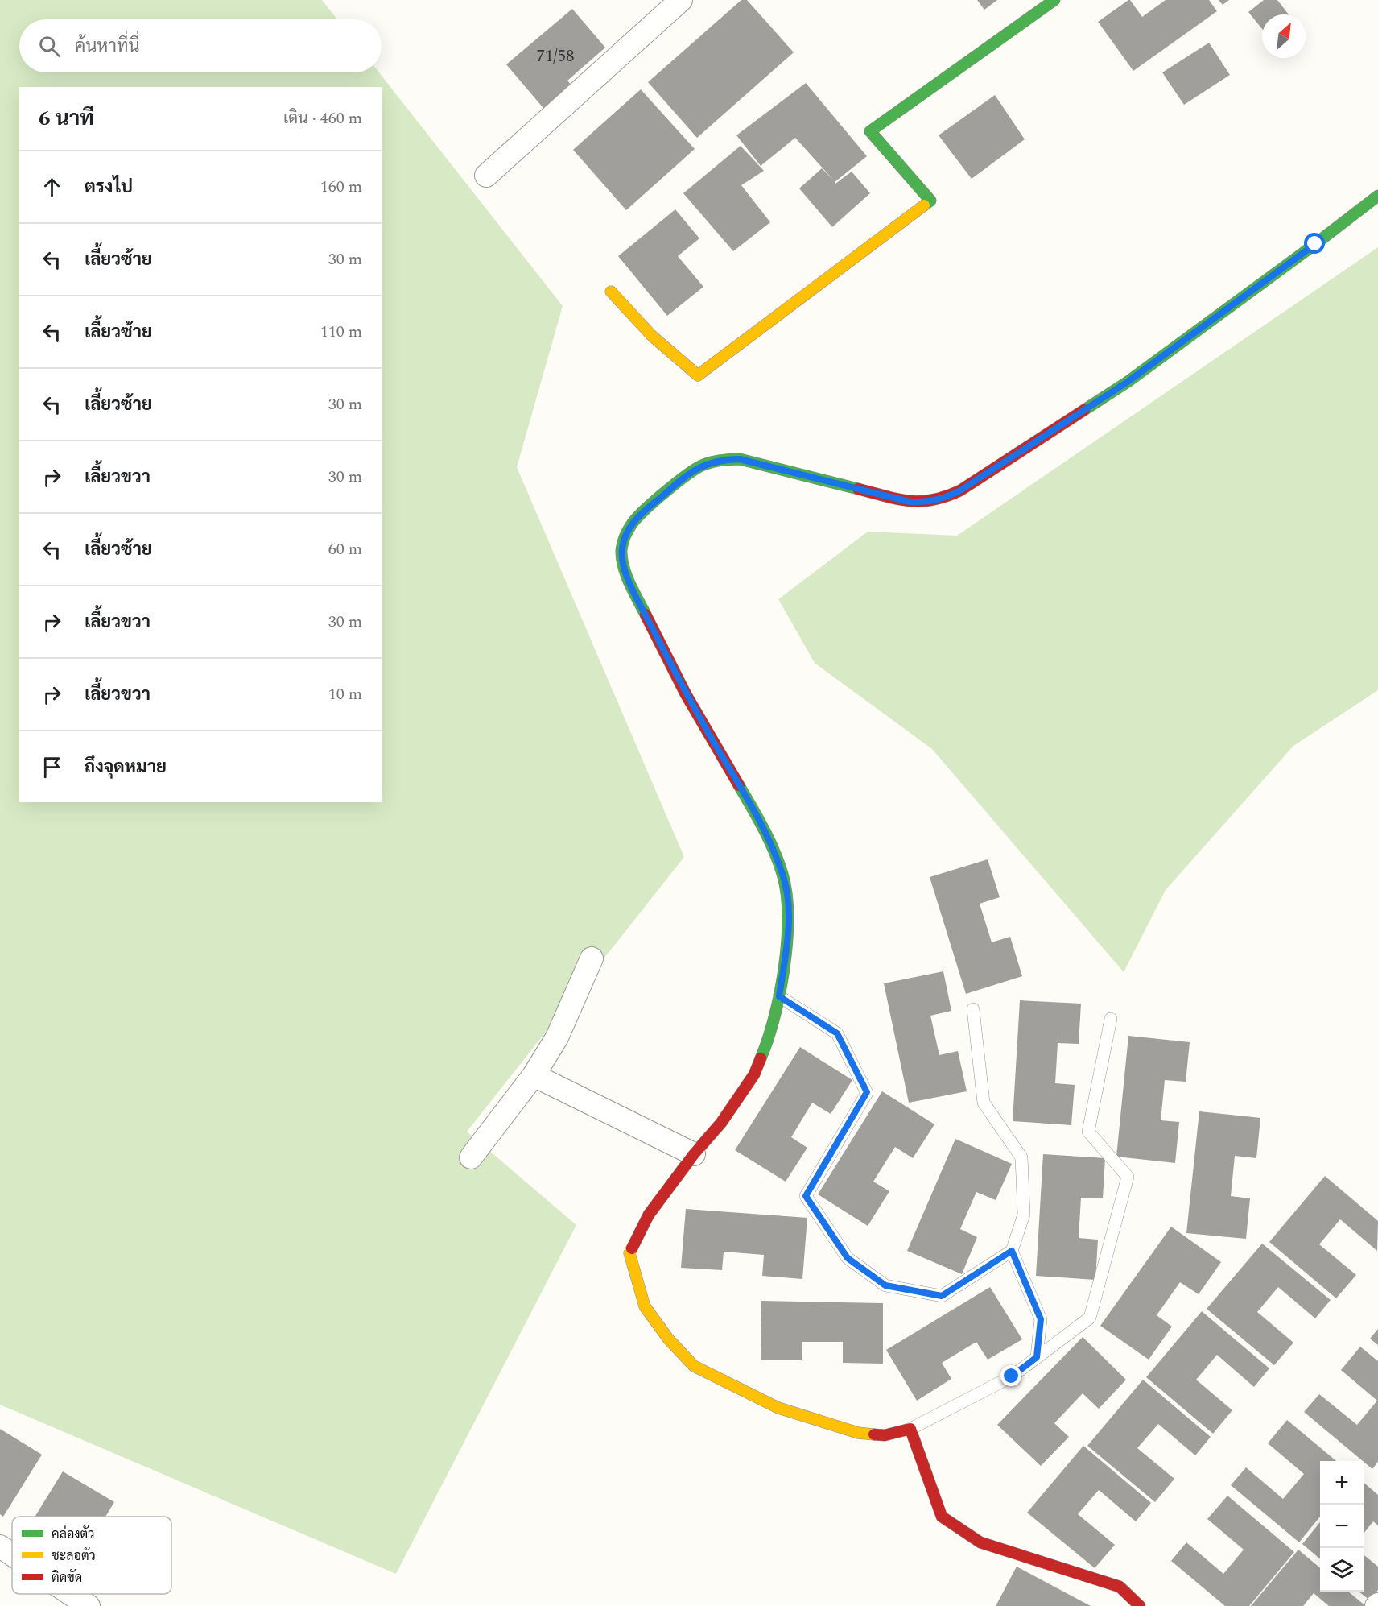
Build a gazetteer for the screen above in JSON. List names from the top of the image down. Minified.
{"house_numbers":["71/58"],"legend":["คล่องตัว","ชะลอตัว","ติดขัด"],"north":"top right","page":{"search":"ค้นหาที่นี่","heading":["6 นาที","เดิน · 460 m"],"list":[["ตรงไป","160 m"],["เลี้ยวซ้าย","30 m"],["เลี้ยวซ้าย","110 m"],["เลี้ยวซ้าย","30 m"],["เลี้ยวขวา","30 m"],["เลี้ยวซ้าย","60 m"],["เลี้ยวขวา","30 m"],["เลี้ยวขวา","10 m"],"ถึงจุดหมาย"],"map_buttons":["+","−"]}}
